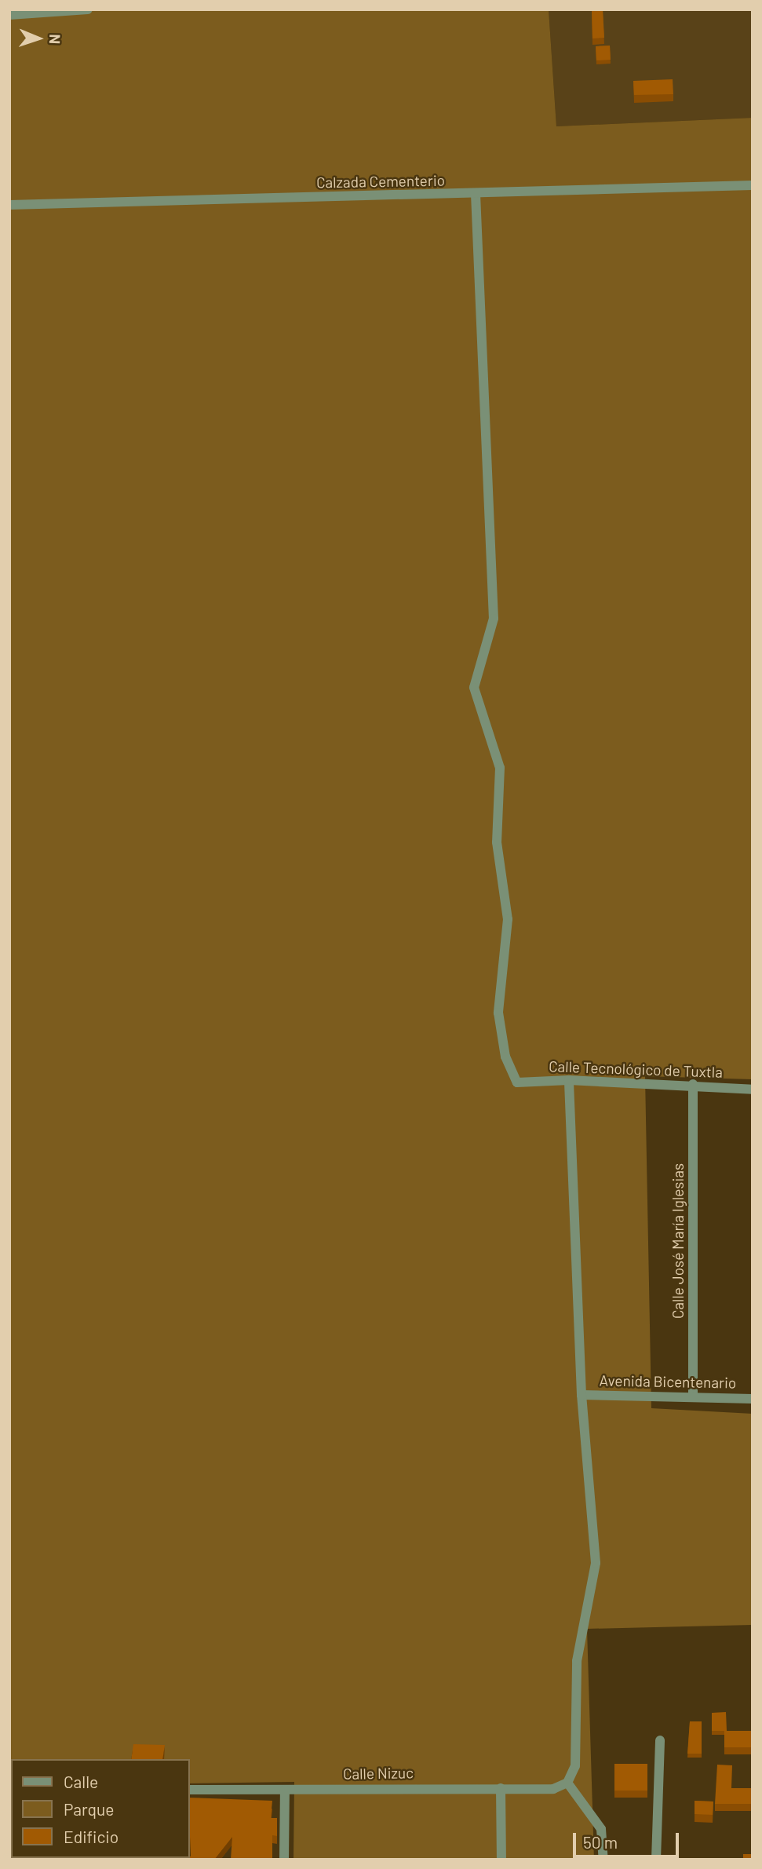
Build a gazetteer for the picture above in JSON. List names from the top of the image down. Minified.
{"streets":{"street":["Calzada Cementerio","Calle Tecnológico de Tuxtla","Calle José María Iglesias","Avenida Bicentenario","Calle Nizuc"]},"crossings":[["Calzada Cementerio","Calle Tecnológico de Tuxtla"],["Calle Tecnológico de Tuxtla","Calle José María Iglesias"],["Calle José María Iglesias","Avenida Bicentenario"]],"legend":["Calle","Parque","Edificio"],"scale_bar":"50 m","north":"right"}
